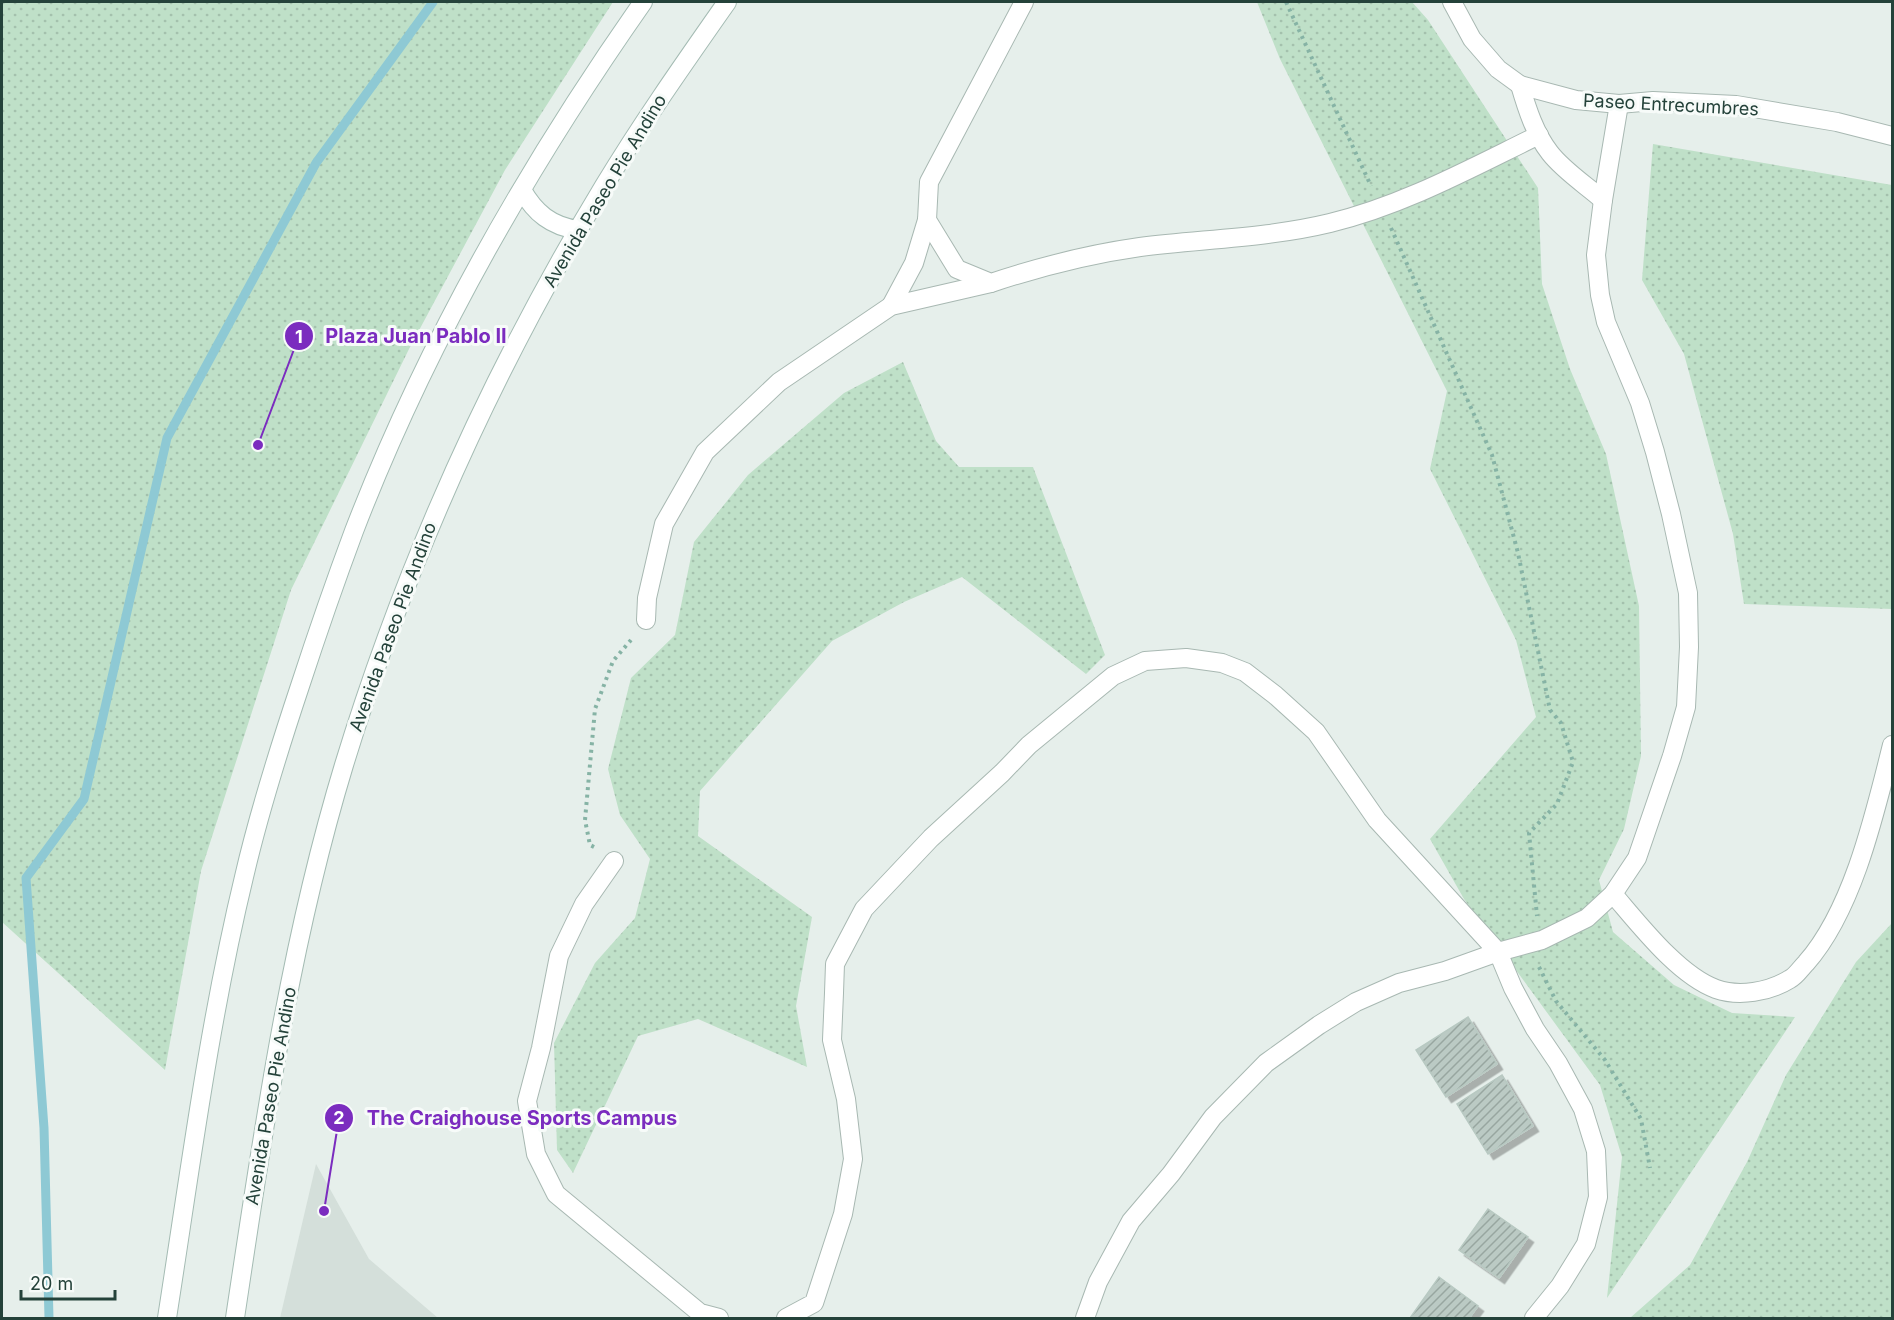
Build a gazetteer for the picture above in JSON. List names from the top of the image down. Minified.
{"streets":{"street":["Paseo Entrecumbres","Avenida Paseo Pie Andino"]},"places":["Plaza Juan Pablo II","The Craighouse Sports Campus"],"scale_bar":"20 m"}
